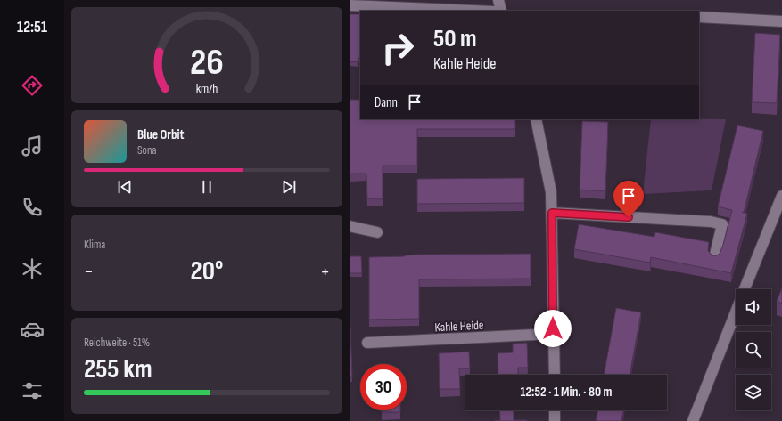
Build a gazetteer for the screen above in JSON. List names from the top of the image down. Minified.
{"streets":{"street":["Kahle Heide"]},"page":{"tabs":"12:51","turn":["50 m","Kahle Heide"],"then":"Dann","song":["Blue Orbit","Sona"],"tile":["Klima",["Reichweite · 51%","255 km"]],"heat":["−","20°","+"],"limit":"30","trip":"12:52 · 1 Min. · 80 m","gauge":["26","km/h"]}}
